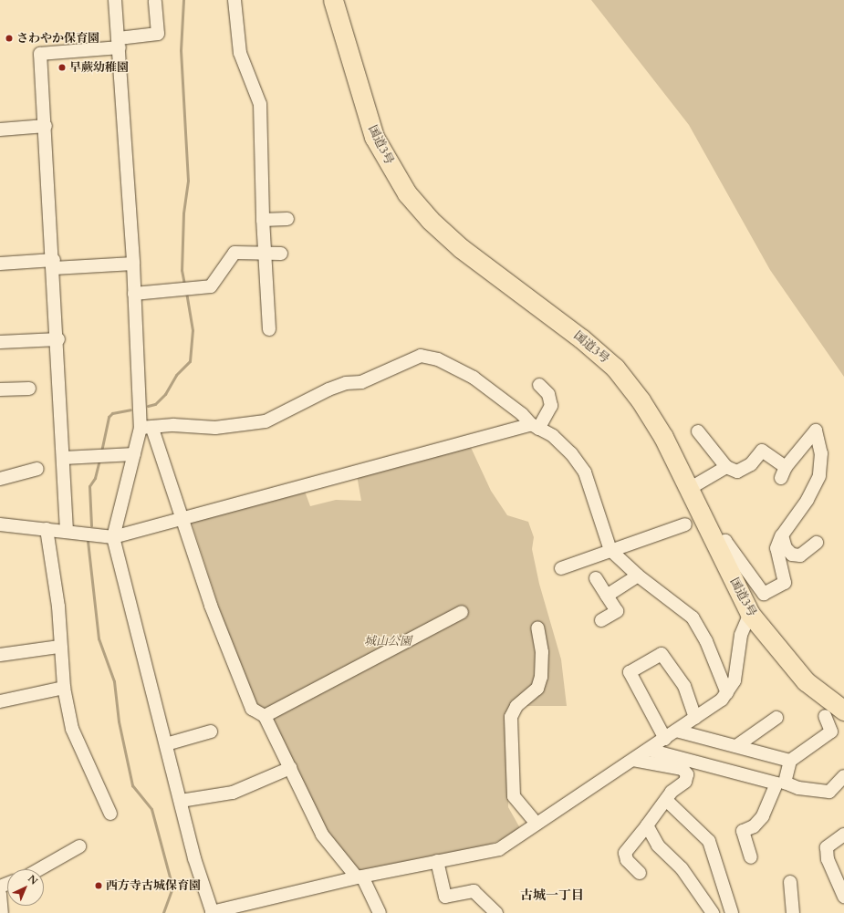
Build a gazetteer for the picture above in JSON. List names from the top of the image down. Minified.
{"streets":{"highway":["国道3号"]},"districts":["古城一丁目"],"parks":["城山公園"],"places":["さわやか保育園","早蕨幼稚園","西方寺古城保育園"],"north":"top right"}
